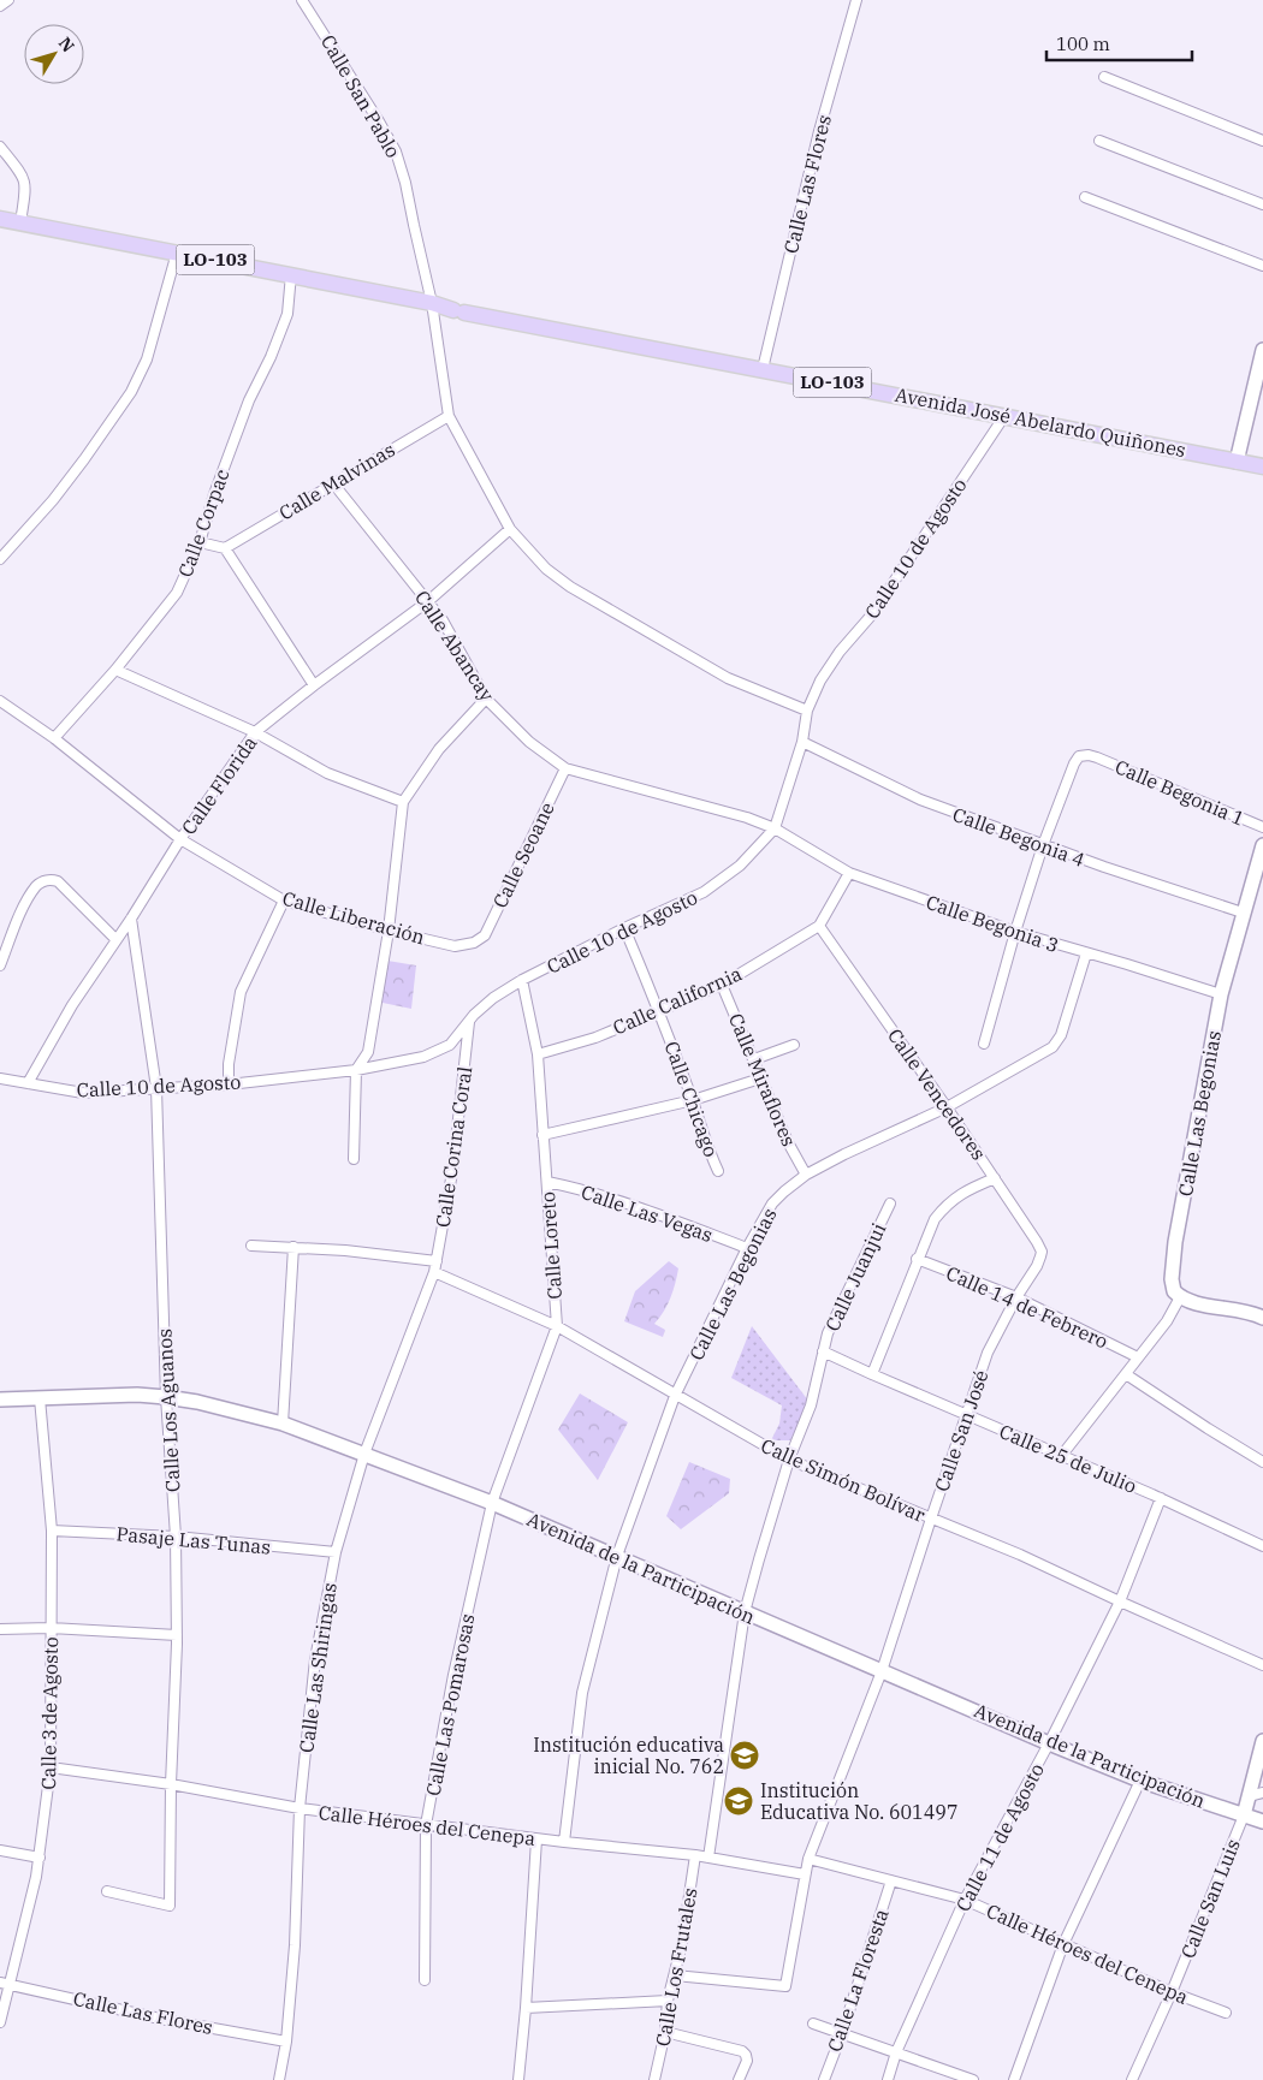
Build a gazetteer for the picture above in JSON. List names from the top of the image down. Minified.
{"streets":{"main road":["LO-103","Avenida José Abelardo Quiñones","Calle Las Begonias","Avenida de la Participación"],"street":["Calle San Pablo","Calle Las Flores","Calle Malvinas","Calle Corpac","Calle 10 de Agosto","Calle Abancay","Calle Florida","Calle Begonia 1","Calle Begonia 4","Calle Seoane","Calle Liberación","Calle Begonia 3","Calle California","Calle Miraflores","Calle Vencedores","Calle Chicago","Calle Corina Coral","Calle Las Vegas","Calle Loreto","Calle Juanjui","Calle 14 de Febrero","Calle Los Aguanos","Calle San José","Calle 25 de Julio","Calle Simón Bolívar","Pasaje Las Tunas","Calle Las Shiringas","Calle Las Pomarosas","Calle 3 de Agosto","Calle Héroes del Cenepa","Calle 11 de Agosto","Calle San Luis","Calle Los Frutales","Calle La Floresta"]},"crossings":[["Calle San Pablo","Avenida José Abelardo Quiñones"],["Calle San Pablo","Calle Malvinas"],["Calle San Pablo","Calle 10 de Agosto"],["Calle San Pablo","Calle Florida"],["Calle Las Flores","Avenida José Abelardo Quiñones"],["Calle Las Flores","Calle Las Shiringas"],["Calle Las Flores","Calle 3 de Agosto"],["Avenida José Abelardo Quiñones","Calle Corpac"],["Avenida José Abelardo Quiñones","Calle 10 de Agosto"],["Calle Malvinas","Calle Abancay"],["Calle Corpac","Calle Liberación"],["Calle 10 de Agosto","Calle Abancay"],["Calle 10 de Agosto","Calle Florida"],["Calle 10 de Agosto","Calle Begonia 4"],["Calle 10 de Agosto","Calle Begonia 3"],["Calle 10 de Agosto","Calle Chicago"],["Calle 10 de Agosto","Calle Corina Coral"],["Calle 10 de Agosto","Calle Loreto"],["Calle 10 de Agosto","Calle Los Aguanos"],["Calle Abancay","Calle Florida"],["Calle Abancay","Calle Seoane"],["Calle Abancay","Calle Begonia 3"],["Calle Florida","Calle Liberación"],["Calle Florida","Calle Los Aguanos"],["Calle Begonia 1","Calle Begonia 4"],["Calle Begonia 4","Calle Las Begonias"],["Calle Seoane","Calle Liberación"],["Calle Begonia 3","Calle California"],["Calle Begonia 3","Calle Las Begonias"],["Calle California","Calle Miraflores"],["Calle California","Calle Vencedores"],["Calle California","Calle Chicago"],["Calle California","Calle Loreto"],["Calle Miraflores","Calle Las Begonias"],["Calle Vencedores","Calle Las Begonias"],["Calle Vencedores","Calle San José"],["Calle Las Begonias","Calle Las Vegas"],["Calle Las Begonias","Calle Simón Bolívar"],["Calle Las Begonias","Avenida de la Participación"],["Calle Las Begonias","Calle Héroes del Cenepa"],["Calle Corina Coral","Calle Simón Bolívar"],["Calle Corina Coral","Calle Las Shiringas"],["Calle Las Vegas","Calle Loreto"],["Calle Loreto","Calle Simón Bolívar"],["Calle Loreto","Avenida de la Participación"],["Calle Loreto","Calle Las Pomarosas"],["Calle Juanjui","Calle 25 de Julio"],["Calle 14 de Febrero","Calle San José"],["Calle Los Aguanos","Pasaje Las Tunas"],["Calle Los Aguanos","Avenida de la Participación"],["Calle Los Aguanos","Calle Héroes del Cenepa"],["Calle San José","Calle 25 de Julio"],["Calle San José","Calle Simón Bolívar"],["Calle San José","Avenida de la Participación"],["Calle San José","Calle Héroes del Cenepa"],["Calle San José","Calle Los Frutales"],["Calle 25 de Julio","Calle 11 de Agosto"],["Calle Simón Bolívar","Calle Las Shiringas"],["Calle Simón Bolívar","Calle 11 de Agosto"],["Pasaje Las Tunas","Calle Las Shiringas"],["Pasaje Las Tunas","Calle 3 de Agosto"],["Avenida de la Participación","Calle Las Shiringas"],["Avenida de la Participación","Calle Las Pomarosas"],["Avenida de la Participación","Calle 3 de Agosto"],["Avenida de la Participación","Calle 11 de Agosto"],["Avenida de la Participación","Calle San Luis"],["Calle Las Shiringas","Calle Héroes del Cenepa"],["Calle Las Pomarosas","Calle Héroes del Cenepa"],["Calle 3 de Agosto","Calle Héroes del Cenepa"],["Calle Héroes del Cenepa","Calle 11 de Agosto"],["Calle Héroes del Cenepa","Calle San Luis"],["Calle Héroes del Cenepa","Calle Los Frutales"],["Calle Héroes del Cenepa","Calle La Floresta"]],"places":{"school or university":["Institución educativa inicial No. 762","Institución Educativa No. 601497"]},"scale_bar":"100 m","north":"top right"}
